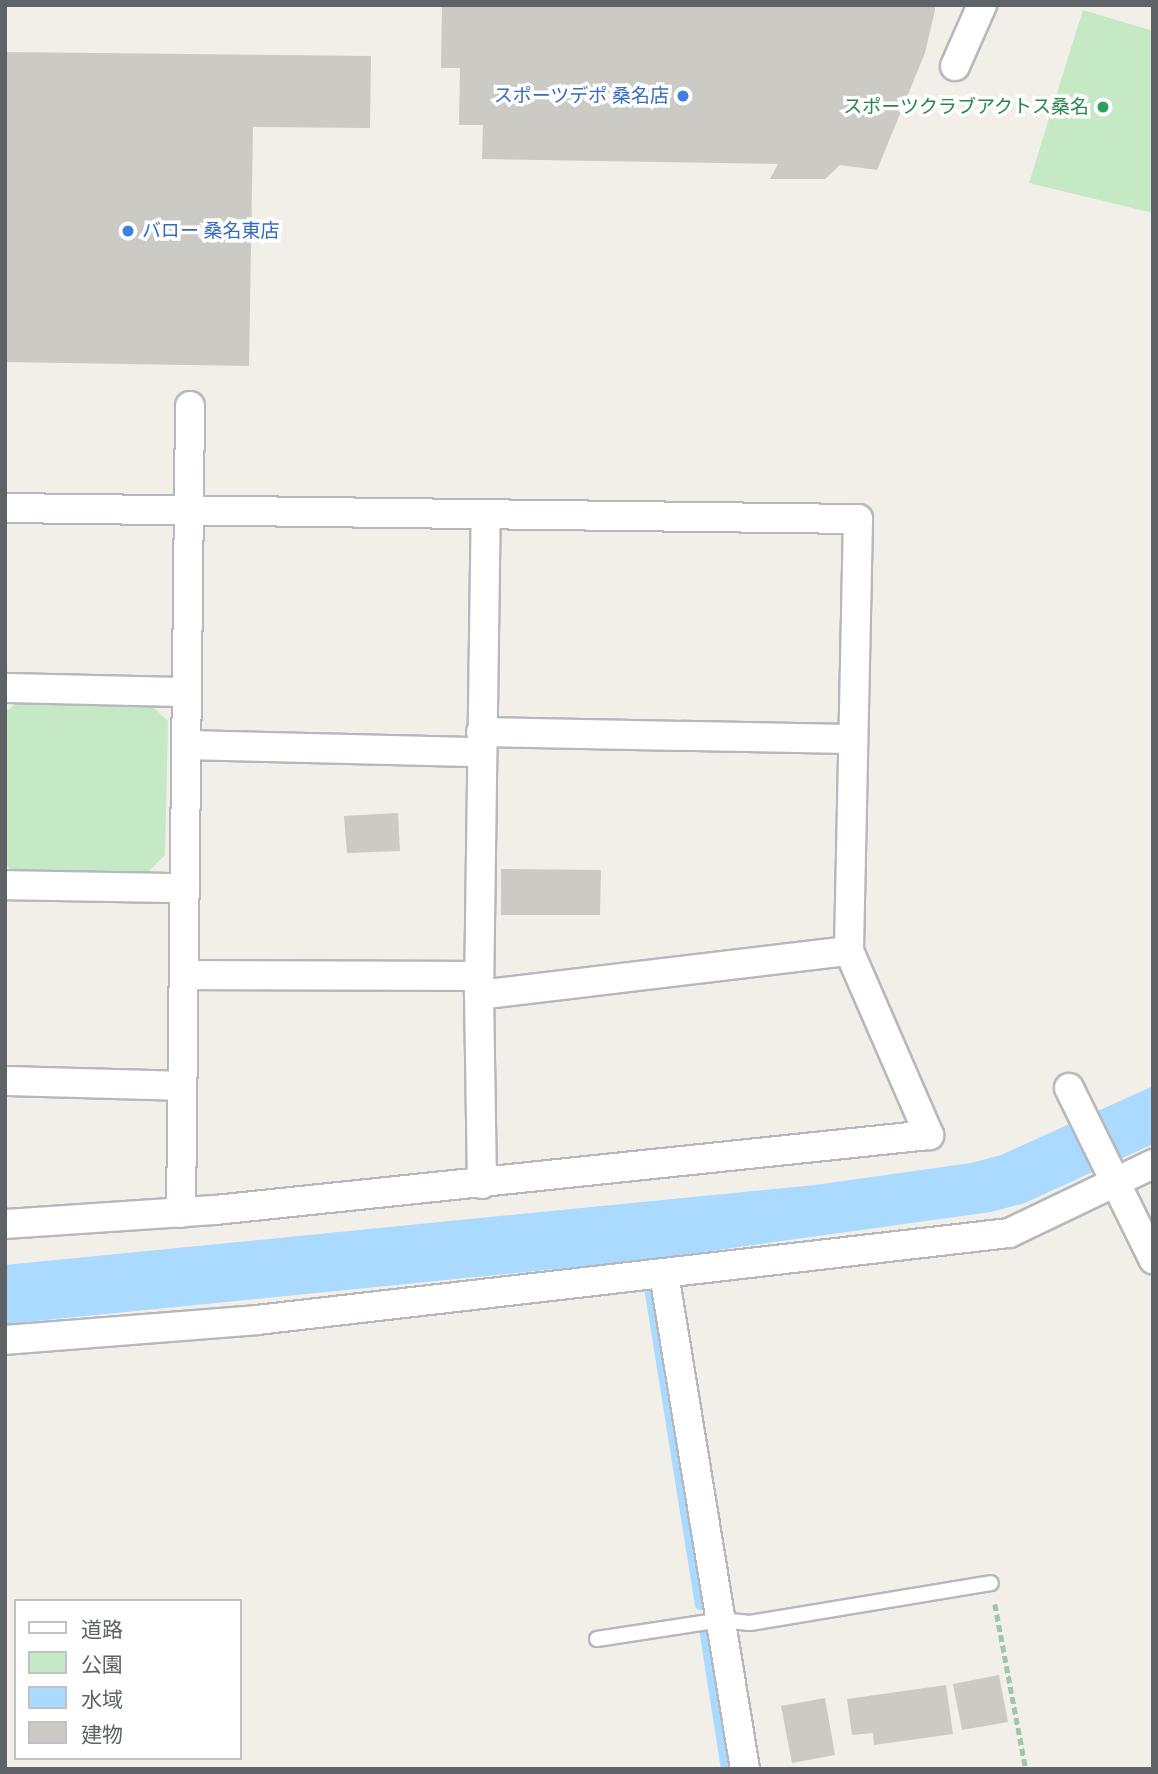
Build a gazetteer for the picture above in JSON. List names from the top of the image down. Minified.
{"places":["スポーツデポ 桑名店","スポーツクラブアクトス桑名","バロー 桑名東店"],"legend":["道路","公園","水域","建物"]}
